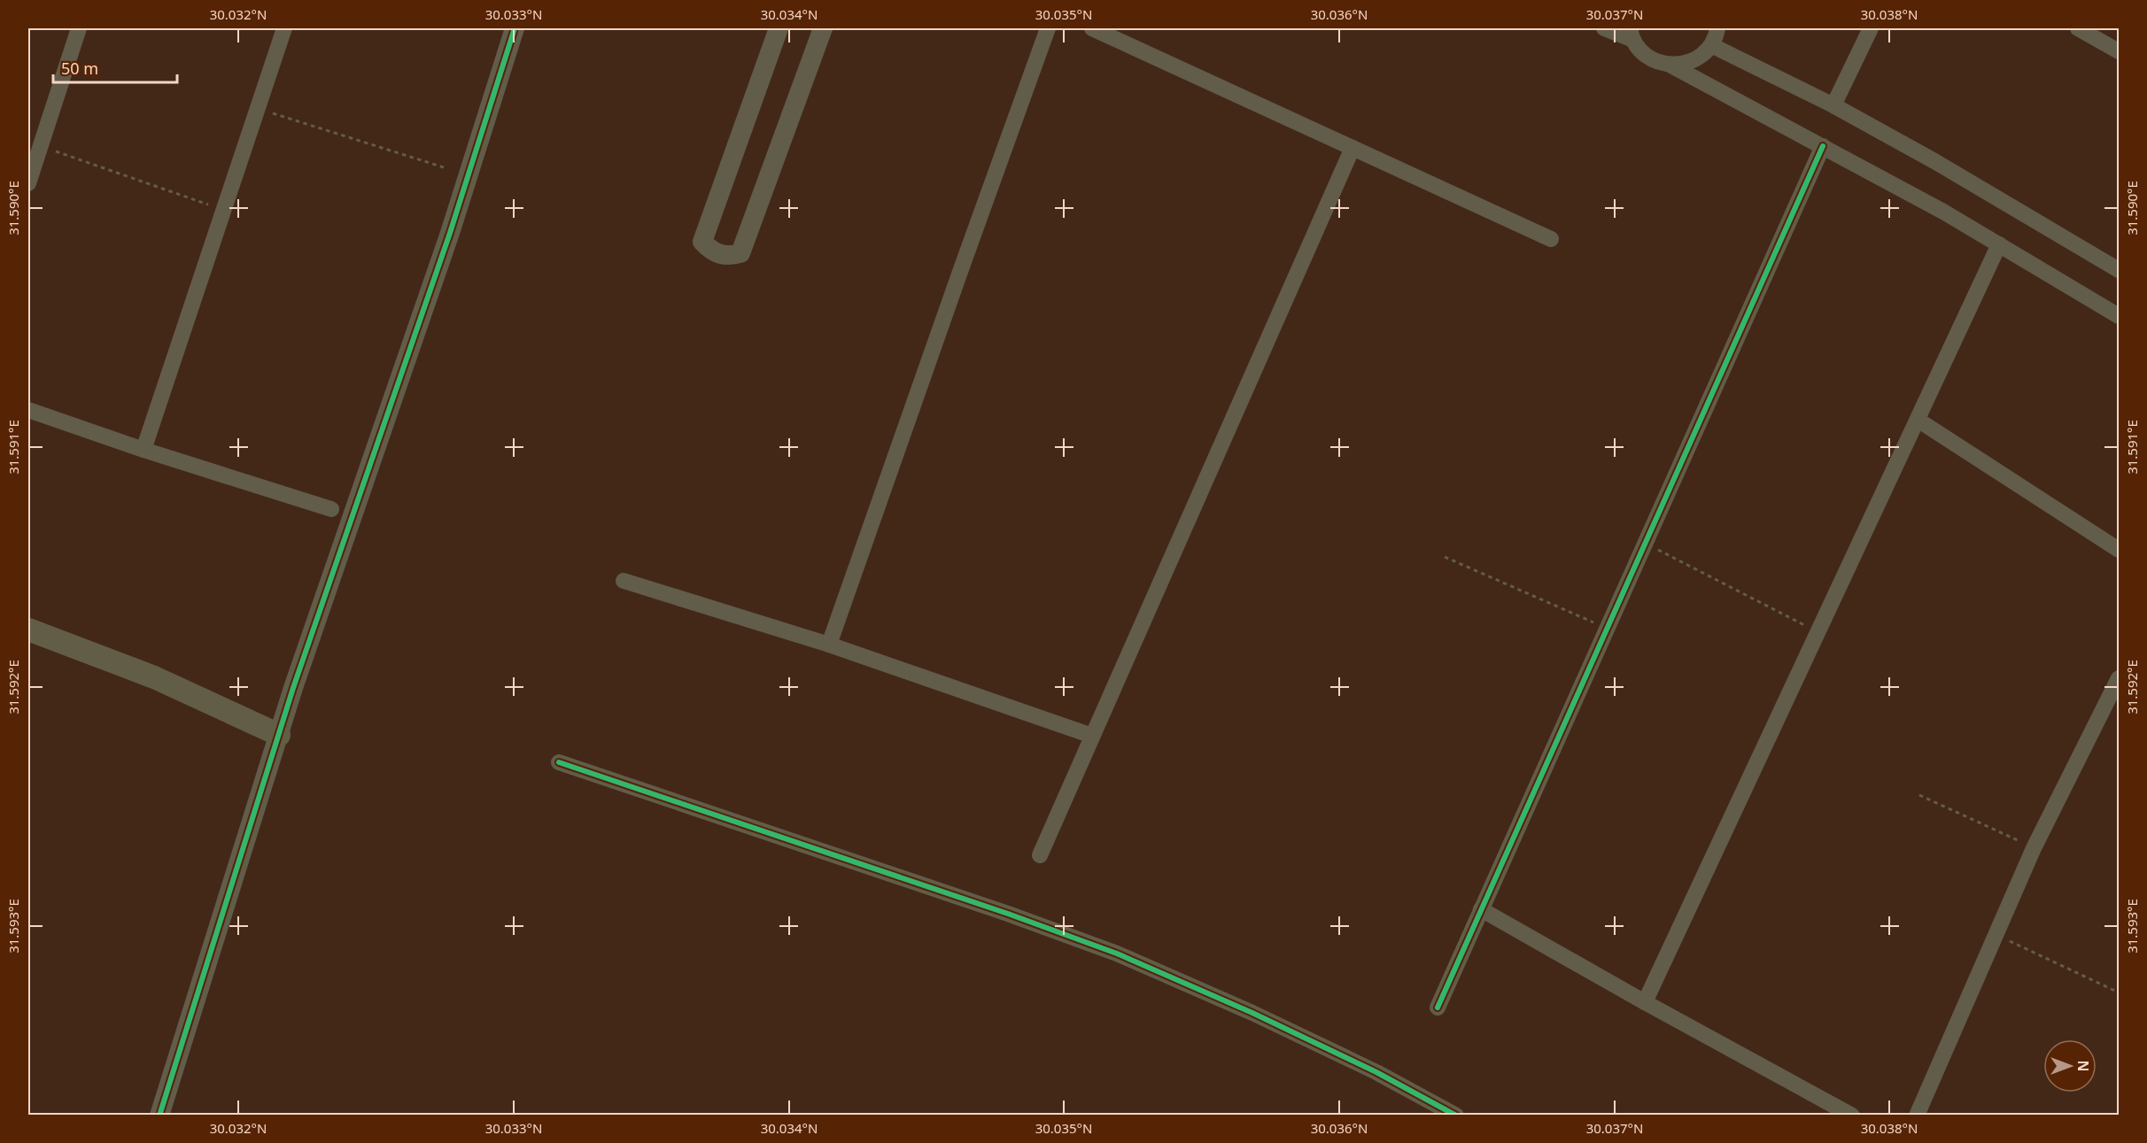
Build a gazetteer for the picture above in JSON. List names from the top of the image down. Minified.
{"scale_bar":"50 m","north":"right","coordinates":["30.032°N","30.033°N","30.034°N","30.035°N","30.036°N","30.037°N","30.038°N","31.590°E","31.591°E","31.592°E","31.593°E"]}
